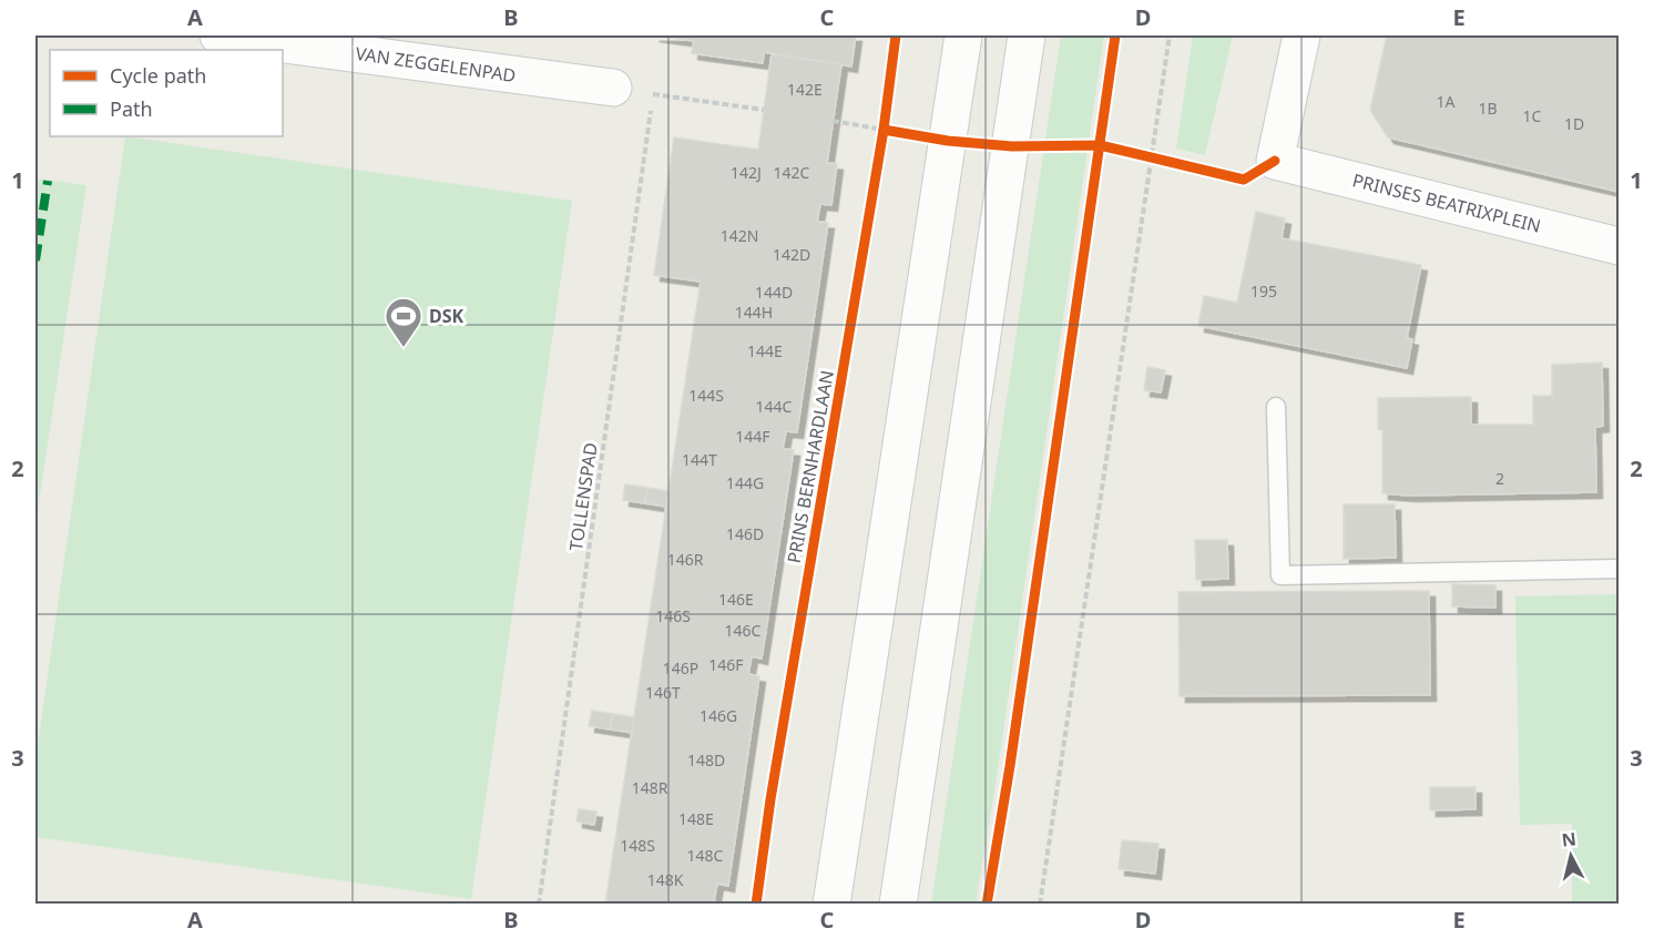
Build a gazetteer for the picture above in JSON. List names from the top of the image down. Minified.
{"streets":{"main road":["VAN ZEGGELENPAD","PRINSES BEATRIXPLEIN"],"path":["TOLLENSPAD"],"cycle path":["PRINS BERNHARDLAAN"]},"places":{"sports":["DSK"]},"house_numbers":["142E","1A","1B","1C","1D","142J","142C","142N","142D","195","144D","144H","144E","144S","144C","144F","144T","2","144G","146D","146R","146E","146S","146C","146F","146P","146T","146G","148D","148R","148E","148S","148C","148K"],"legend":["Cycle path","Path"],"north":"top","grid":{"columns":["A","B","C","D","E"],"rows":["1","2","3"]}}
